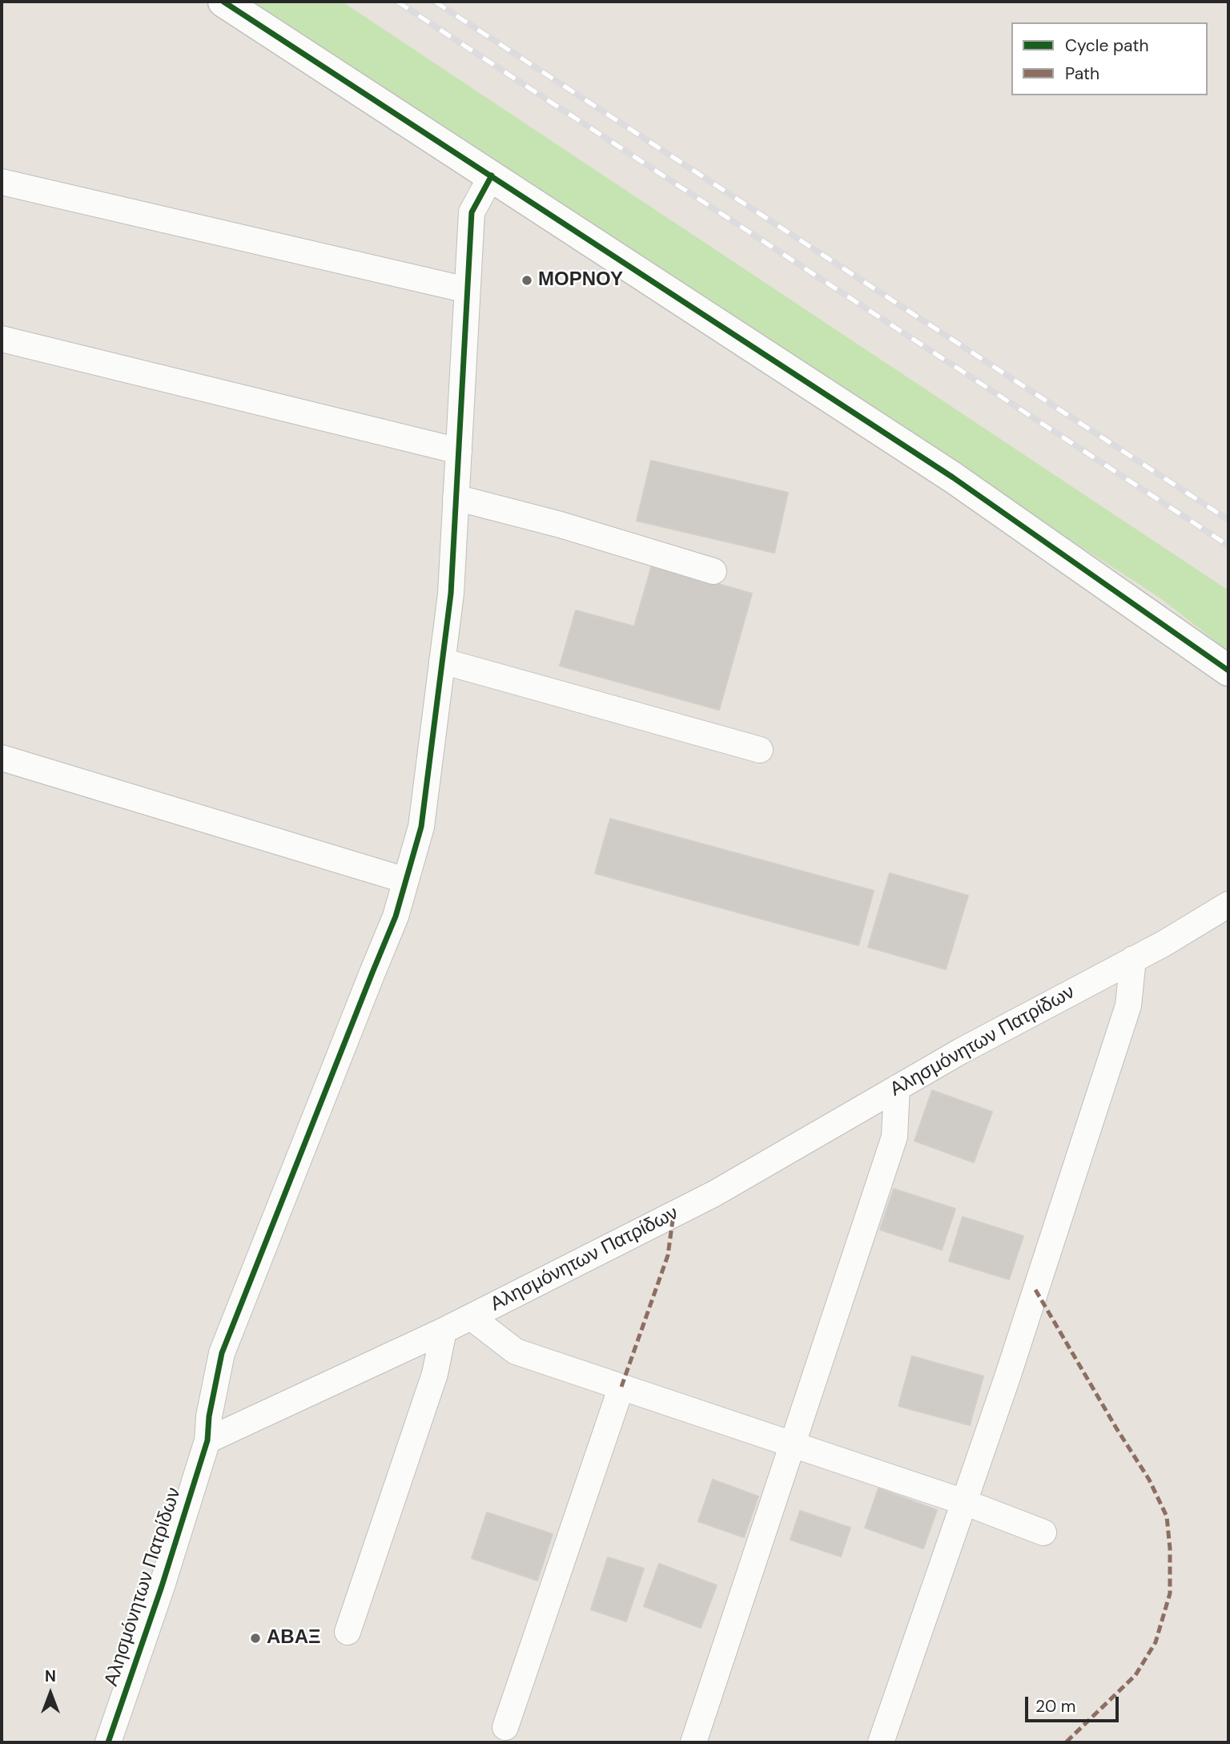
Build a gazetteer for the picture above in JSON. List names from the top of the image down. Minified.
{"streets":{"street":["Αλησμόνητων Πατρίδων"]},"places":["ΜΟΡΝΟΥ","ΑΒΑΞ"],"legend":["Cycle path","Path"],"scale_bar":"20 m","north":"top"}
